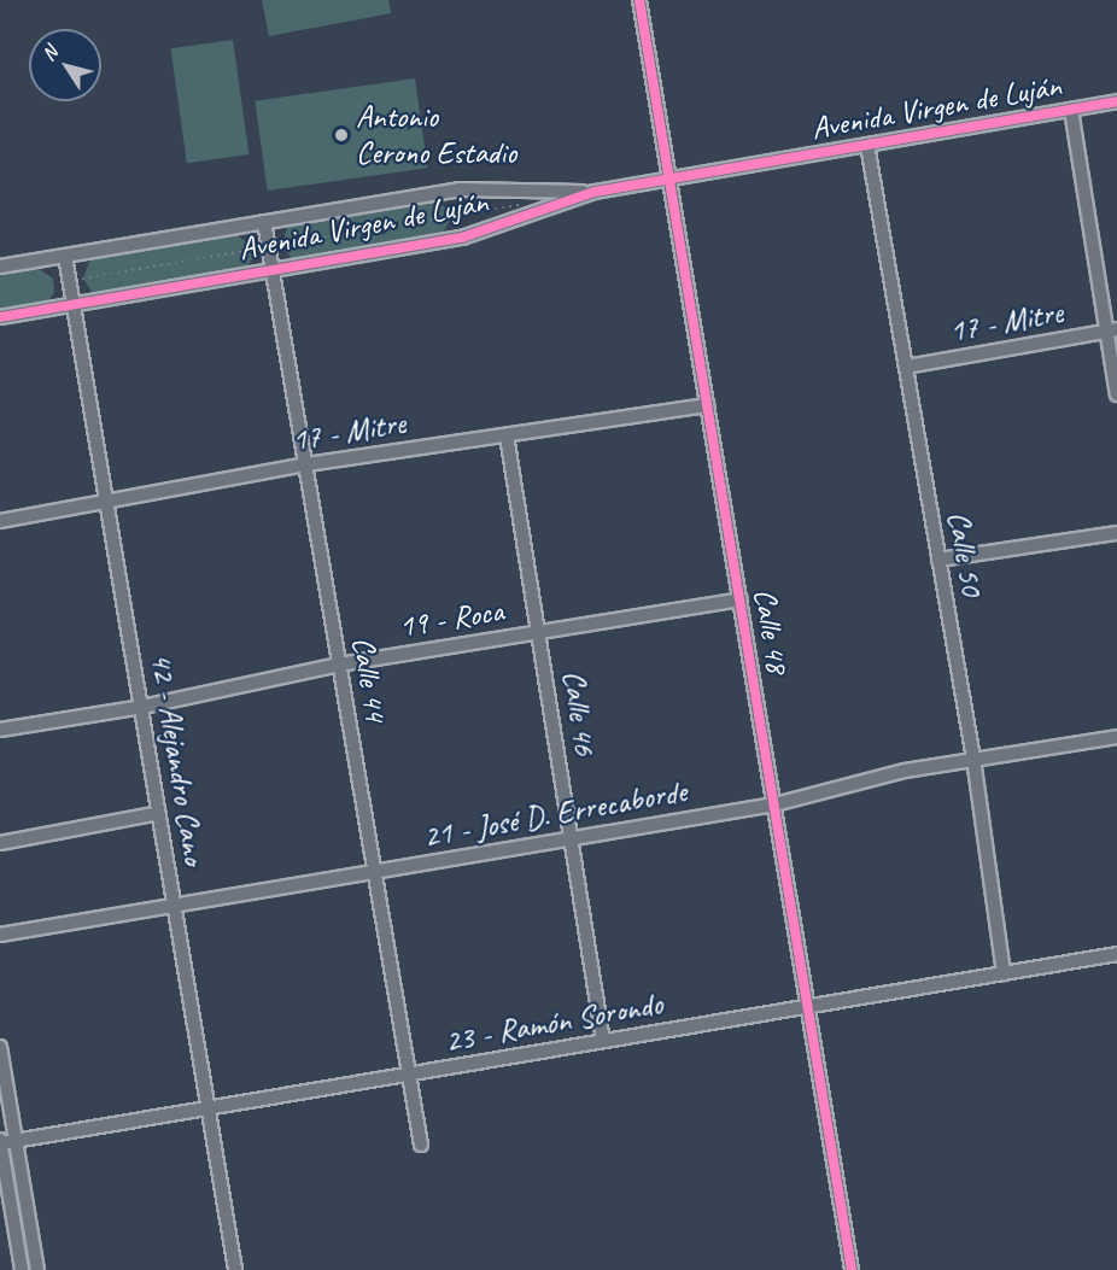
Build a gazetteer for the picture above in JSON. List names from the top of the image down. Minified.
{"streets":{"street":["Avenida Virgen de Luján","17 - Mitre","Calle 50","19 - Roca","Calle 48","Calle 44","Calle 46","42 - Alejandro Cano","21 - José D. Errecaborde","23 - Ramón Sorondo"]},"crossings":[["Avenida Virgen de Luján","Calle 50"],["Avenida Virgen de Luján","Calle 48"],["Avenida Virgen de Luján","Calle 44"],["Avenida Virgen de Luján","42 - Alejandro Cano"],["17 - Mitre","Calle 50"],["17 - Mitre","Calle 48"],["17 - Mitre","Calle 44"],["17 - Mitre","Calle 46"],["17 - Mitre","42 - Alejandro Cano"],["Calle 50","21 - José D. Errecaborde"],["Calle 50","23 - Ramón Sorondo"],["19 - Roca","Calle 48"],["19 - Roca","Calle 44"],["19 - Roca","Calle 46"],["19 - Roca","42 - Alejandro Cano"],["Calle 48","21 - José D. Errecaborde"],["Calle 48","23 - Ramón Sorondo"],["Calle 44","21 - José D. Errecaborde"],["Calle 44","23 - Ramón Sorondo"],["Calle 46","21 - José D. Errecaborde"],["Calle 46","23 - Ramón Sorondo"],["42 - Alejandro Cano","21 - José D. Errecaborde"],["42 - Alejandro Cano","23 - Ramón Sorondo"]],"places":["Antonio Cerono Estadio"],"north":"top left"}
